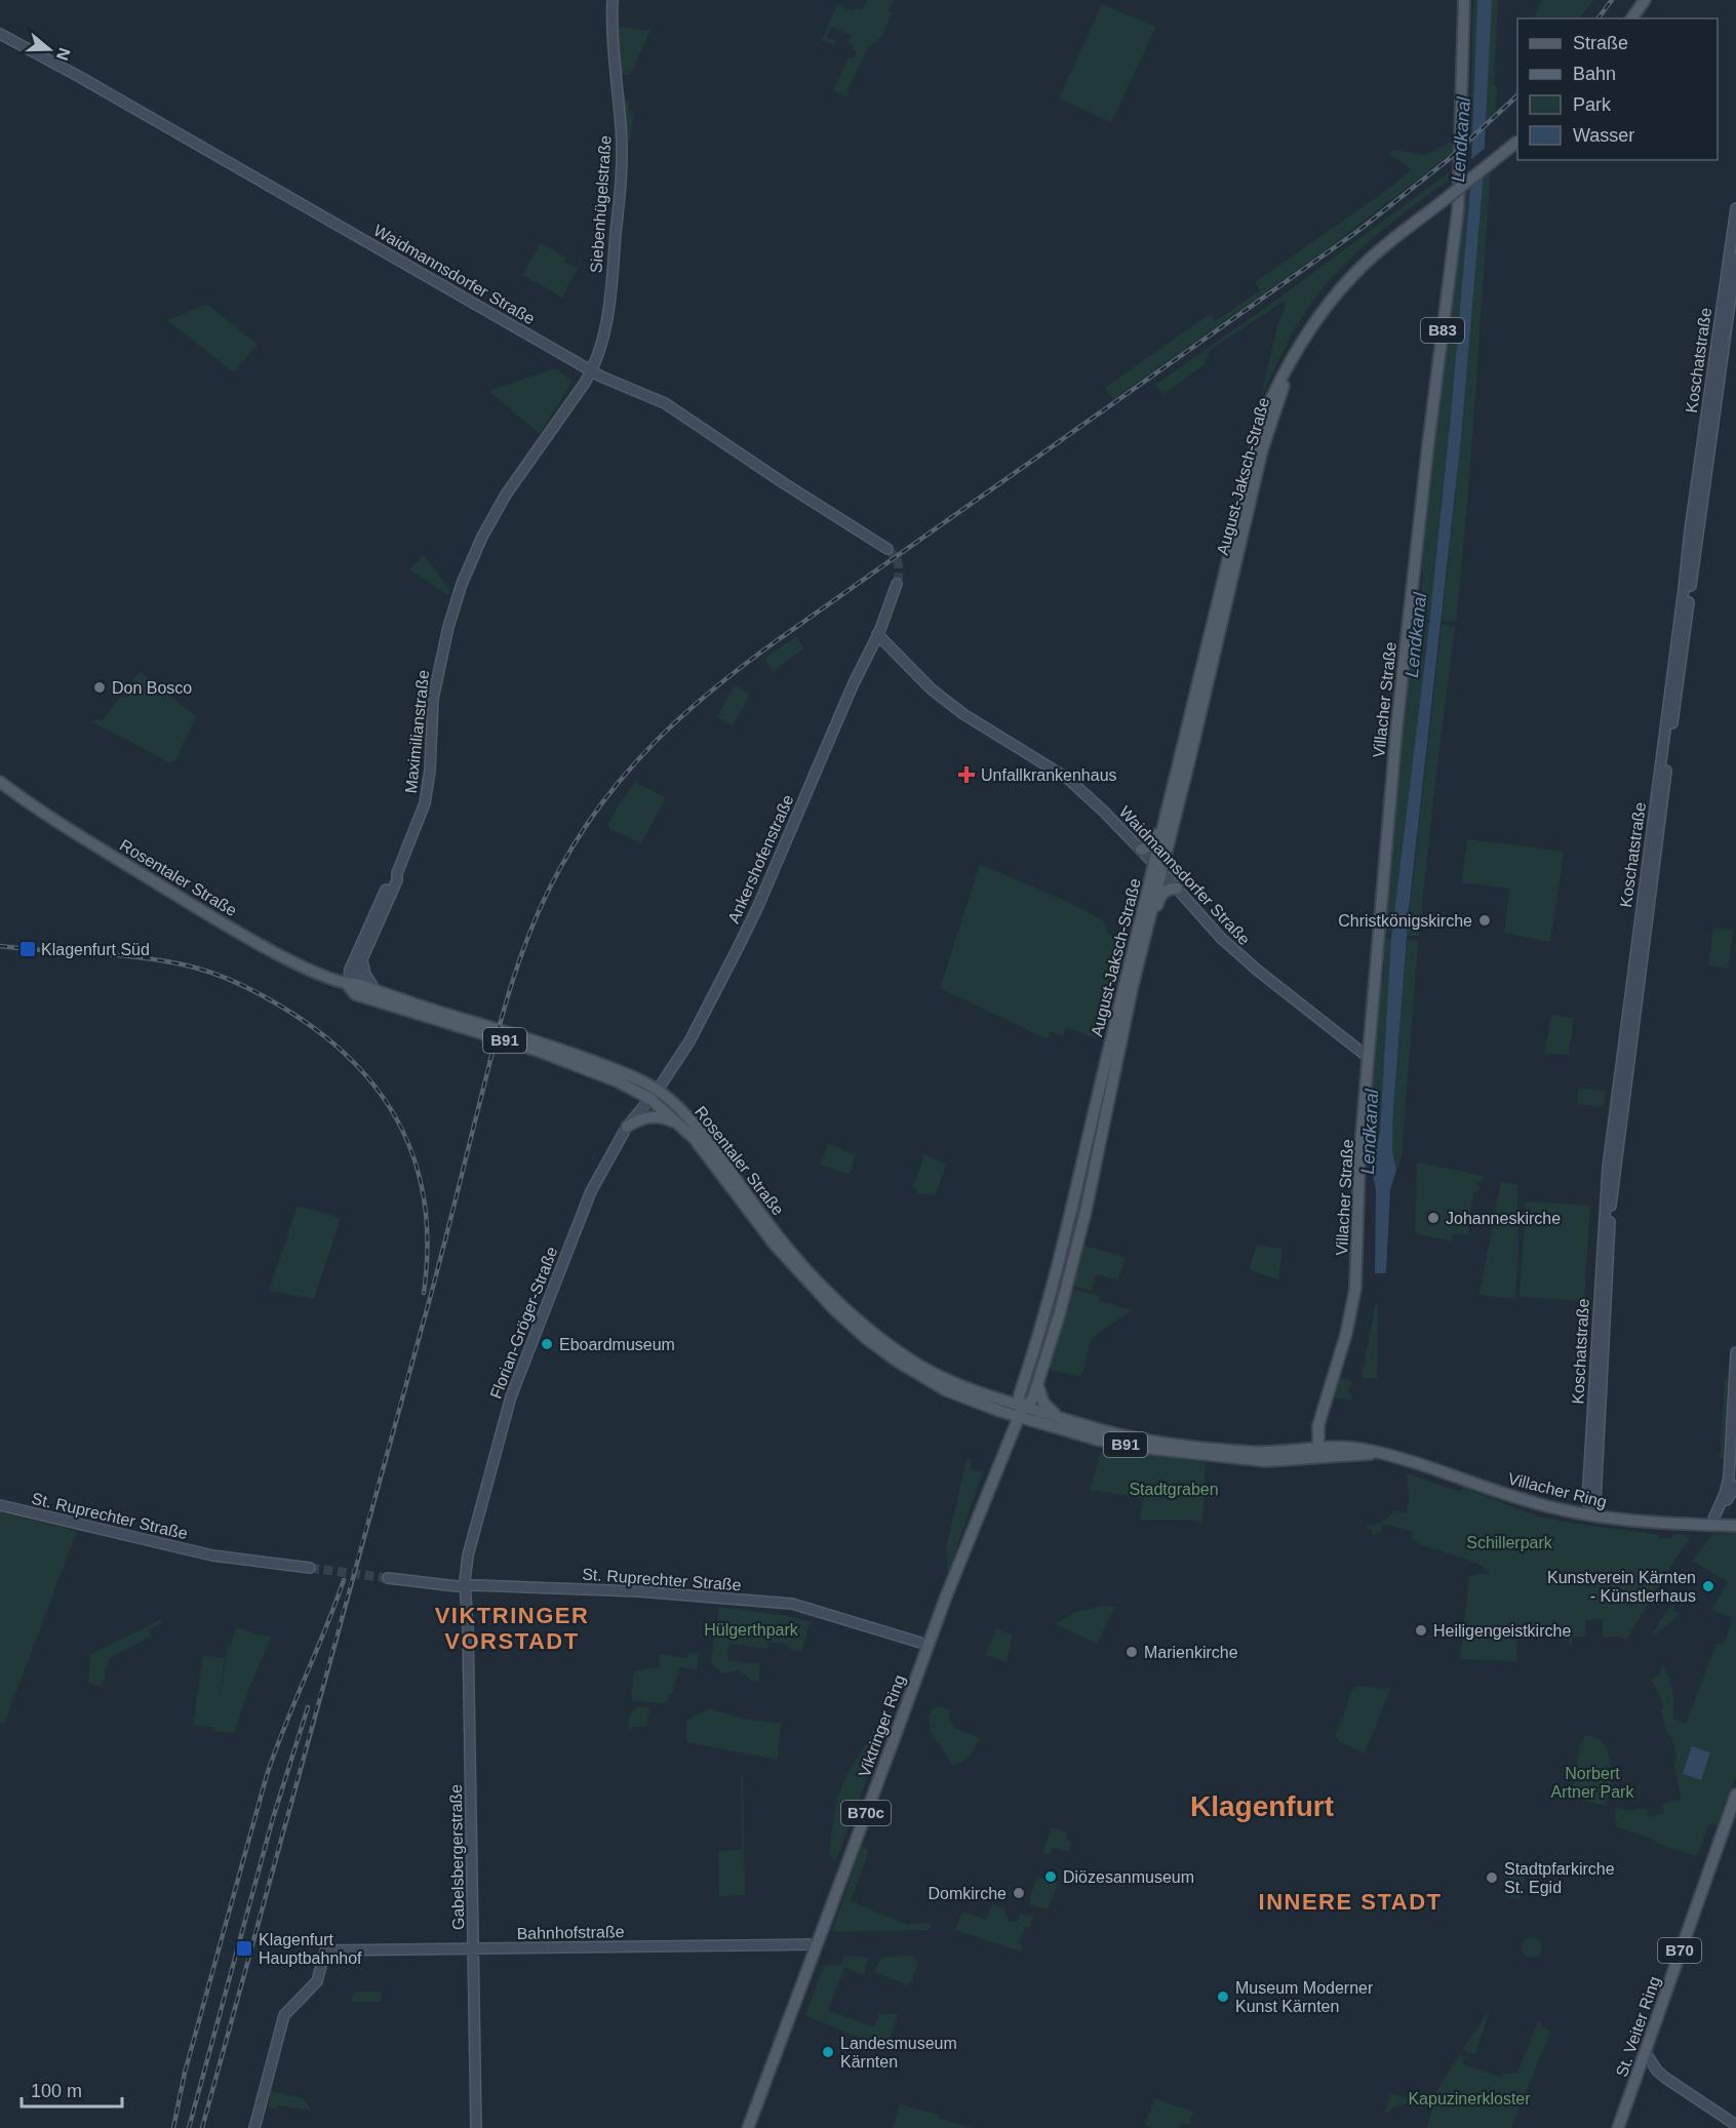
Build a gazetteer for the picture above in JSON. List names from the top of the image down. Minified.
{"streets":{"main road":["B83","August-Jaksch-Straße","Villacher Straße","Rosentaler Straße","B91","Villacher Ring","Viktringer Ring","B70c","B70","St. Veiter Ring"],"street":["Siebenhügelstraße","Waidmannsdorfer Straße","Koschatstraße","Maximilianstraße","Ankershofenstraße","Florian-Gröger-Straße","St. Ruprechter Straße","Gabelsbergerstraße","Bahnhofstraße"]},"crossings":[["Siebenhügelstraße","Waidmannsdorfer Straße"],["Siebenhügelstraße","Maximilianstraße"],["Waidmannsdorfer Straße","August-Jaksch-Straße"],["Waidmannsdorfer Straße","Villacher Straße"],["Waidmannsdorfer Straße","Maximilianstraße"],["Waidmannsdorfer Straße","Ankershofenstraße"],["Koschatstraße","Villacher Ring"],["August-Jaksch-Straße","Rosentaler Straße"],["August-Jaksch-Straße","Villacher Ring"],["August-Jaksch-Straße","Viktringer Ring"],["Villacher Straße","Villacher Ring"],["Maximilianstraße","Rosentaler Straße"],["Ankershofenstraße","Rosentaler Straße"],["Ankershofenstraße","Florian-Gröger-Straße"],["Rosentaler Straße","Florian-Gröger-Straße"],["Rosentaler Straße","Villacher Ring"],["Rosentaler Straße","Viktringer Ring"],["Florian-Gröger-Straße","St. Ruprechter Straße"],["Florian-Gröger-Straße","Gabelsbergerstraße"],["Villacher Ring","Viktringer Ring"],["St. Ruprechter Straße","Viktringer Ring"],["St. Ruprechter Straße","Gabelsbergerstraße"],["Viktringer Ring","Bahnhofstraße"],["Gabelsbergerstraße","Bahnhofstraße"]],"districts":["VIKTRINGER VORSTADT","Klagenfurt","INNERE STADT"],"water":["Lendkanal"],"parks":["Stadtgraben","Schillerpark","Hülgerthpark","Norbert Artner Park","Kapuzinerkloster"],"places":{"other":["Don Bosco","Christkönigskirche","Johanneskirche","Eboardmuseum","Kunstverein Kärnten - Künstlerhaus","Heiligengeistkirche","Marienkirche","Diözesanmuseum","Stadtpfarkirche St. Egid","Domkirche","Museum Moderner Kunst Kärnten","Landesmuseum Kärnten"],"health":["Unfallkrankenhaus"],"transit":["Klagenfurt Süd","Klagenfurt Hauptbahnhof"]},"legend":["Straße","Bahn","Park","Wasser"],"scale_bar":"100 m","north":"right"}
